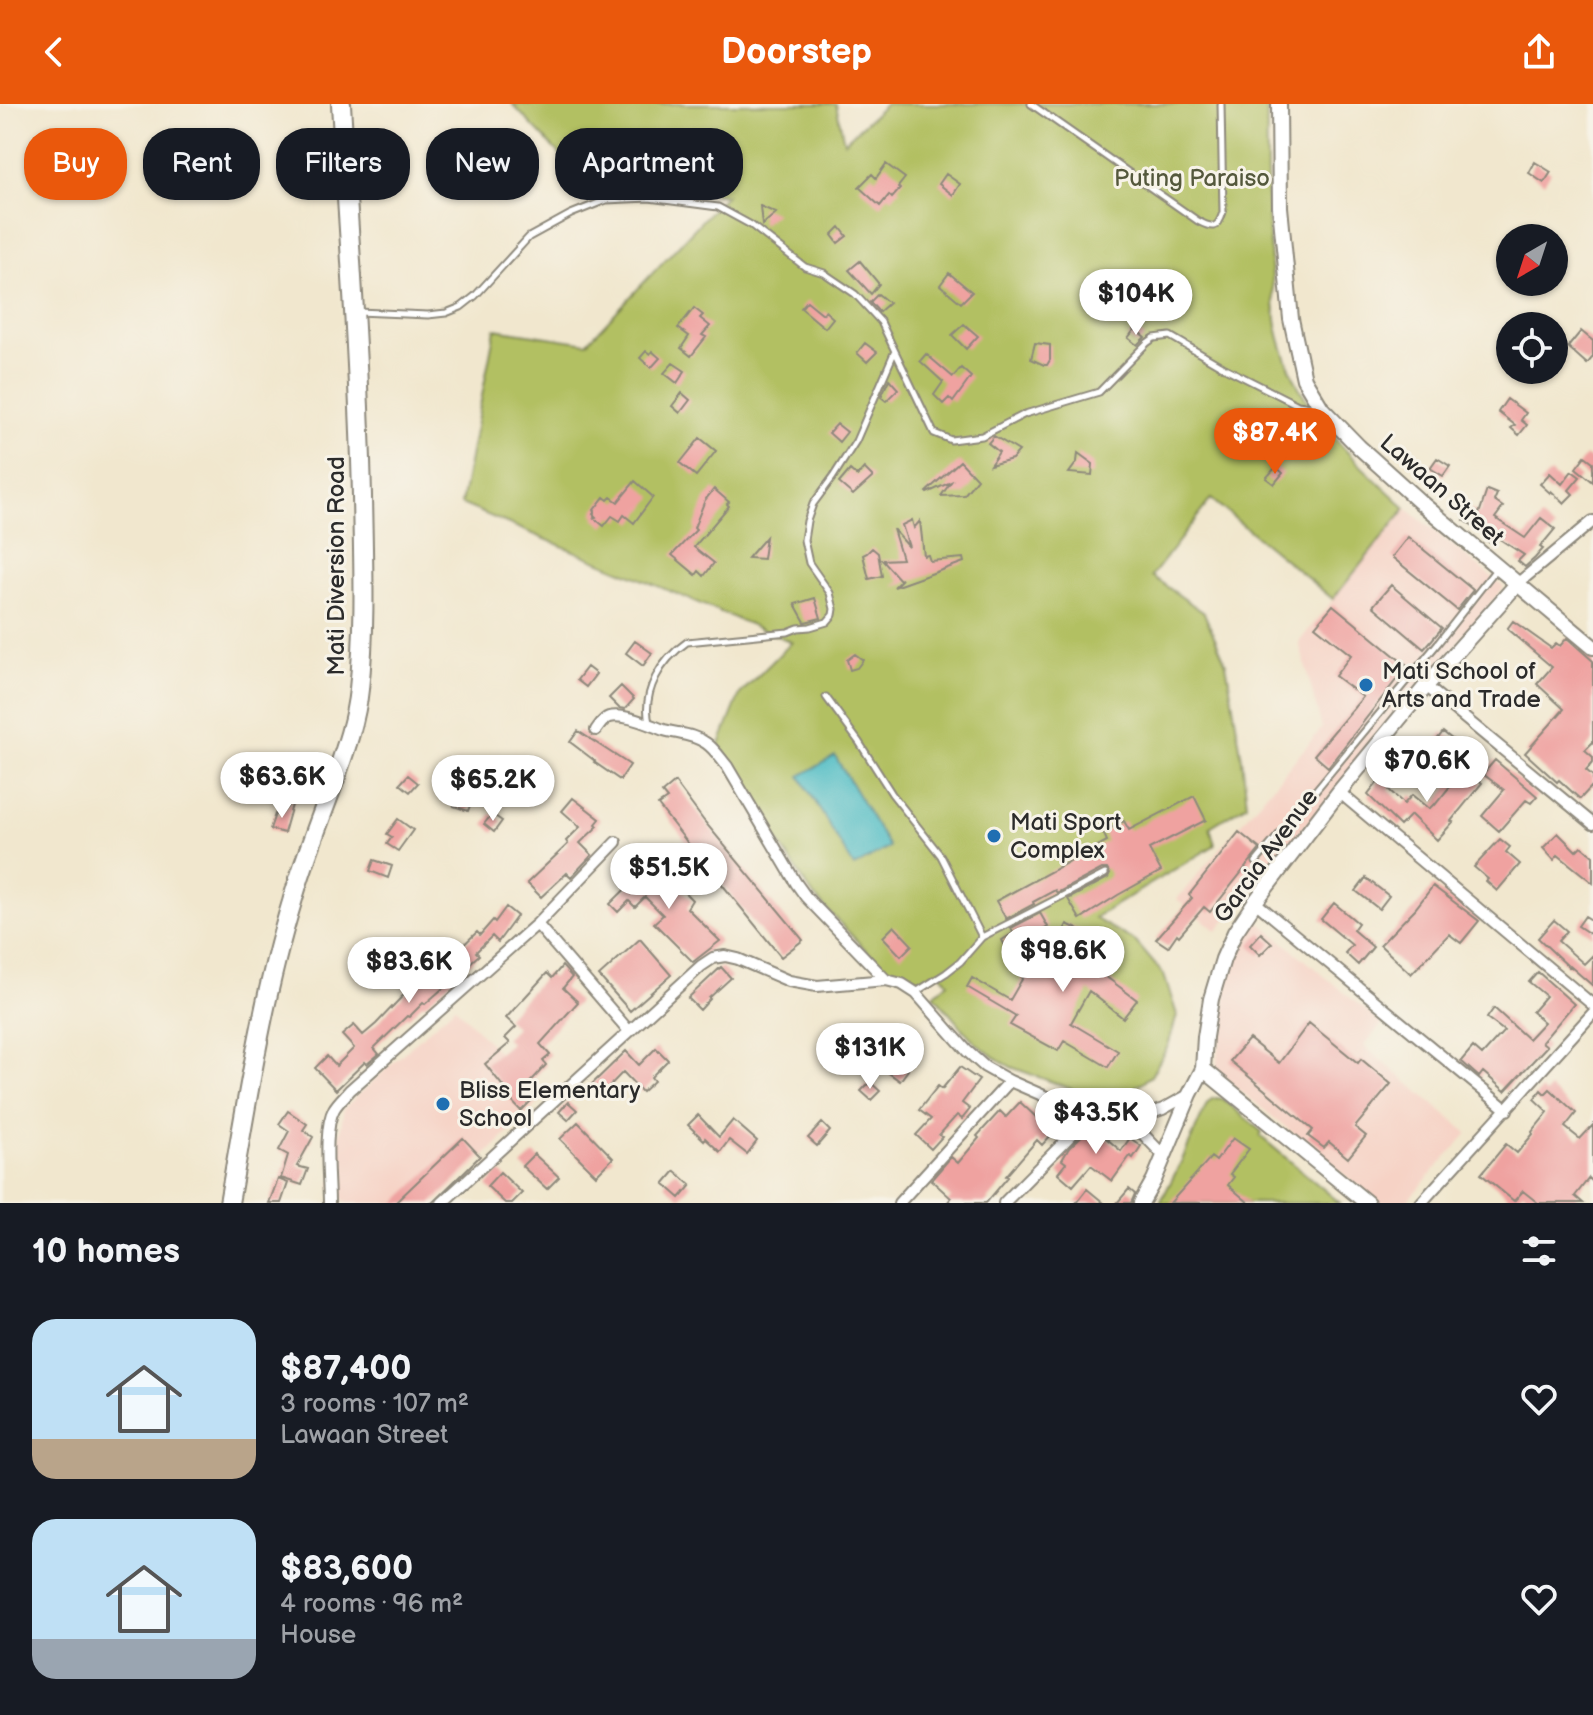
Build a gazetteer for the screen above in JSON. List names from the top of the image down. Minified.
{"streets":{"highway":["Mati Diversion Road"],"street":["Lawaan Street","Garcia Avenue"]},"crossings":[["Lawaan Street","Garcia Avenue"]],"parks":["Puting Paraiso"],"places":["Mati School of Arts and Trade","Mati Sport Complex","Bliss Elementary School"],"north":"bottom left","page":{"header":"Doorstep","chip":["Buy","Rent","Filters","New","Apartment"],"price":["$104K","$87.4K","$70.6K","$63.6K","$65.2K","$51.5K","$98.6K","$83.6K","$131K","$43.5K"],"heading":"10 homes","list":[{"name":"$87,400","note":"3 rooms · 107 m² · Lawaan Street"},{"name":"$83,600","note":"4 rooms · 96 m² · House"}]}}
